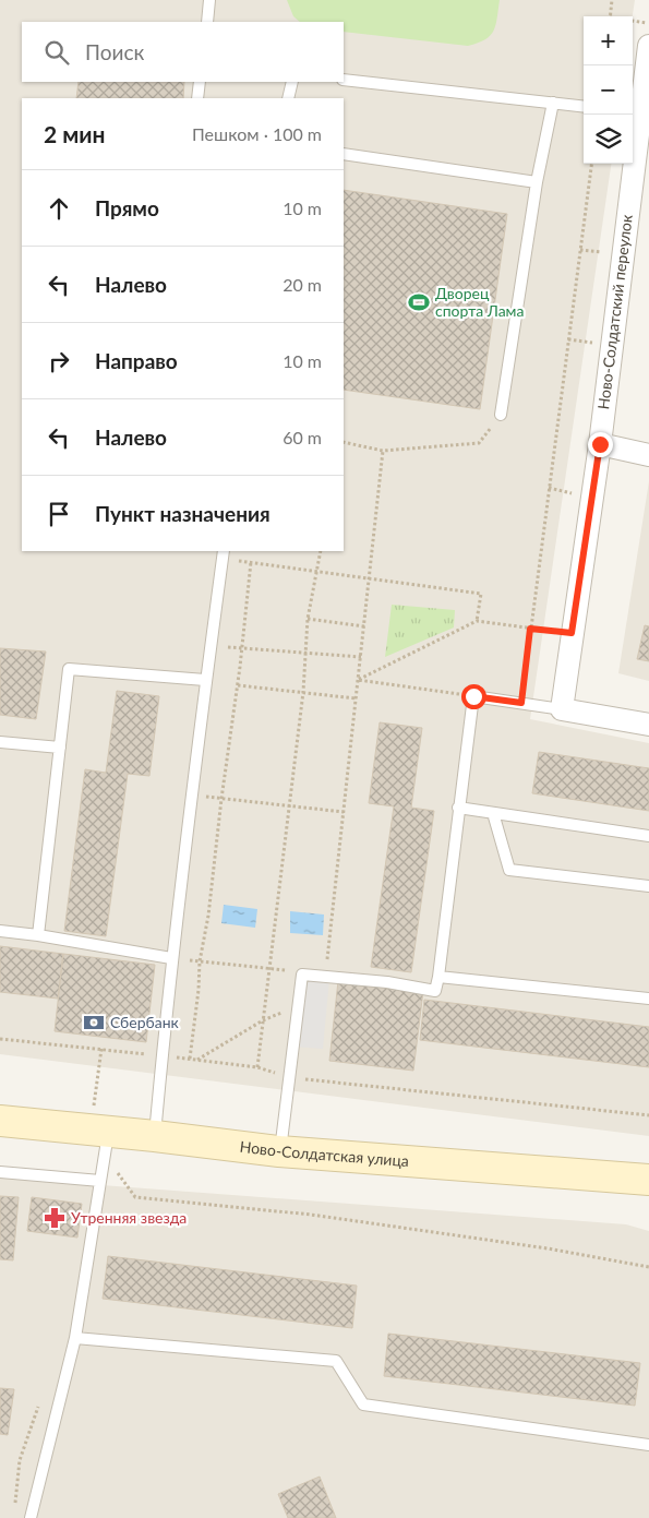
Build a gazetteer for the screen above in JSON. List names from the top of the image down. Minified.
{"streets":{"main road":["Ново-Солдатская улица"],"street":["Ново-Солдатский переулок"]},"places":{"sports":["Дворец спорта Лама"],"bank":["Сбербанк"],"pharmacy":["Утренняя звезда"]},"page":{"map_buttons":["+","−"],"search":"Поиск","heading":["2 мин","Пешком · 100 m"],"list":[["Прямо","10 m"],["Налево","20 m"],["Направо","10 m"],["Налево","60 m"],"Пункт назначения"]}}
